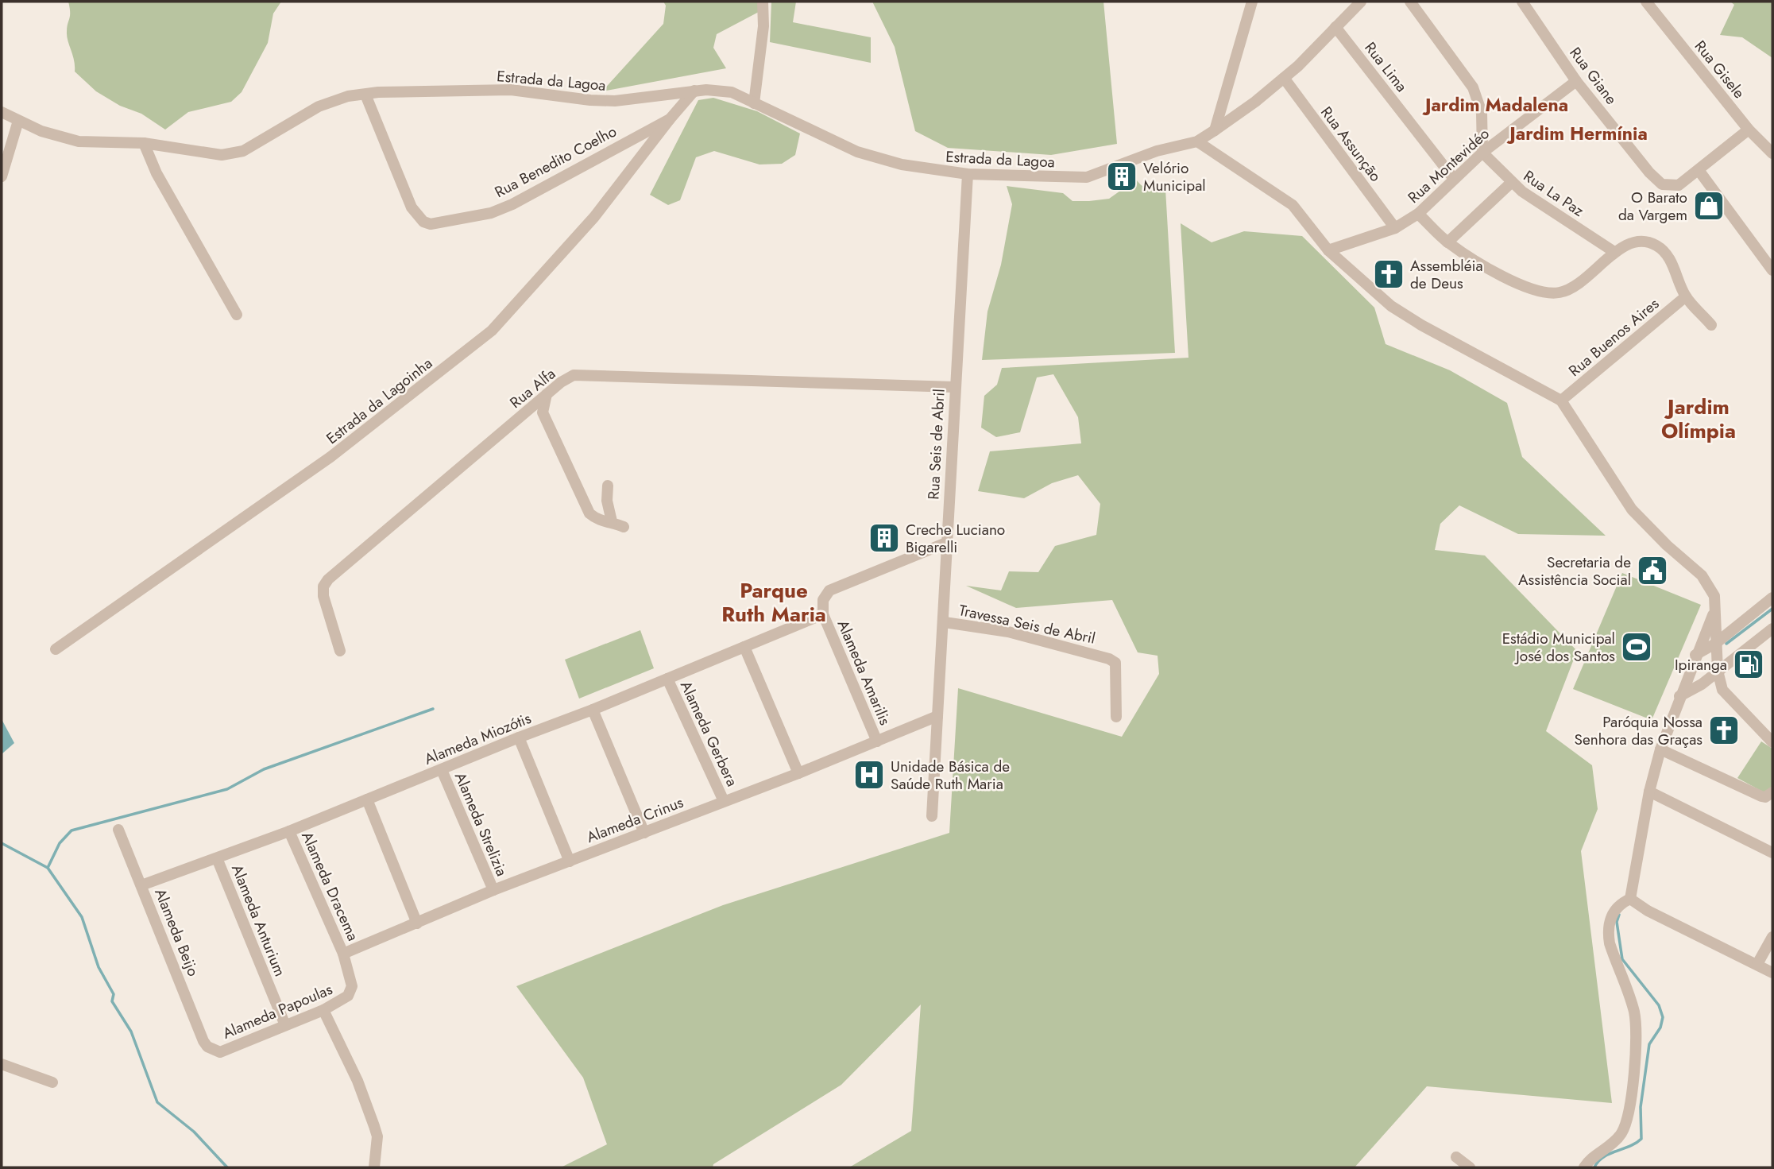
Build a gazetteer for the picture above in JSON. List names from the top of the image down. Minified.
{"streets":{"street":["Rua Lima","Rua Gisele","Rua Giane","Estrada da Lagoa","Rua Assunção","Rua Benedito Coelho","Rua Montevidéo","Rua La Paz","Rua Buenos Aires","Rua Alfa","Estrada da Lagoinha","Rua Seis de Abril","Travessa Seis de Abril","Alameda Amarilis","Alameda Gerbera","Alameda Miozótis","Alameda Crinus","Alameda Strelizia","Alameda Dracema","Alameda Anturium","Alameda Beijo","Alameda Papoulas"]},"crossings":[["Rua Lima","Estrada da Lagoa"],["Rua Lima","Rua Montevidéo"],["Rua Gisele","Rua Giane"],["Rua Giane","Rua Montevidéo"],["Estrada da Lagoa","Rua Assunção"],["Estrada da Lagoa","Rua Benedito Coelho"],["Estrada da Lagoa","Rua Seis de Abril"],["Rua Assunção","Rua Montevidéo"],["Rua Benedito Coelho","Estrada da Lagoinha"],["Rua Montevidéo","Rua La Paz"],["Rua Alfa","Rua Seis de Abril"],["Rua Seis de Abril","Travessa Seis de Abril"],["Rua Seis de Abril","Alameda Crinus"],["Alameda Amarilis","Alameda Miozótis"],["Alameda Amarilis","Alameda Crinus"],["Alameda Gerbera","Alameda Miozótis"],["Alameda Gerbera","Alameda Crinus"],["Alameda Miozótis","Alameda Strelizia"],["Alameda Miozótis","Alameda Dracema"],["Alameda Miozótis","Alameda Anturium"],["Alameda Miozótis","Alameda Beijo"],["Alameda Crinus","Alameda Strelizia"],["Alameda Crinus","Alameda Dracema"],["Alameda Crinus","Alameda Papoulas"],["Alameda Dracema","Alameda Papoulas"],["Alameda Anturium","Alameda Papoulas"],["Alameda Beijo","Alameda Papoulas"]],"districts":["Jardim Madalena","Jardim Hermínia","Jardim Olímpia","Parque Ruth Maria"],"places":{"building":["Velório Municipal","Creche Luciano Bigarelli"],"shop":["O Barato da Vargem"],"church":["Assembléia de Deus","Paróquia Nossa Senhora das Graças"],"public building":["Secretaria de Assistência Social"],"sports":["Estádio Municipal José dos Santos"],"fuel station":["Ipiranga"],"hospital":["Unidade Básica de Saúde Ruth Maria"]}}
